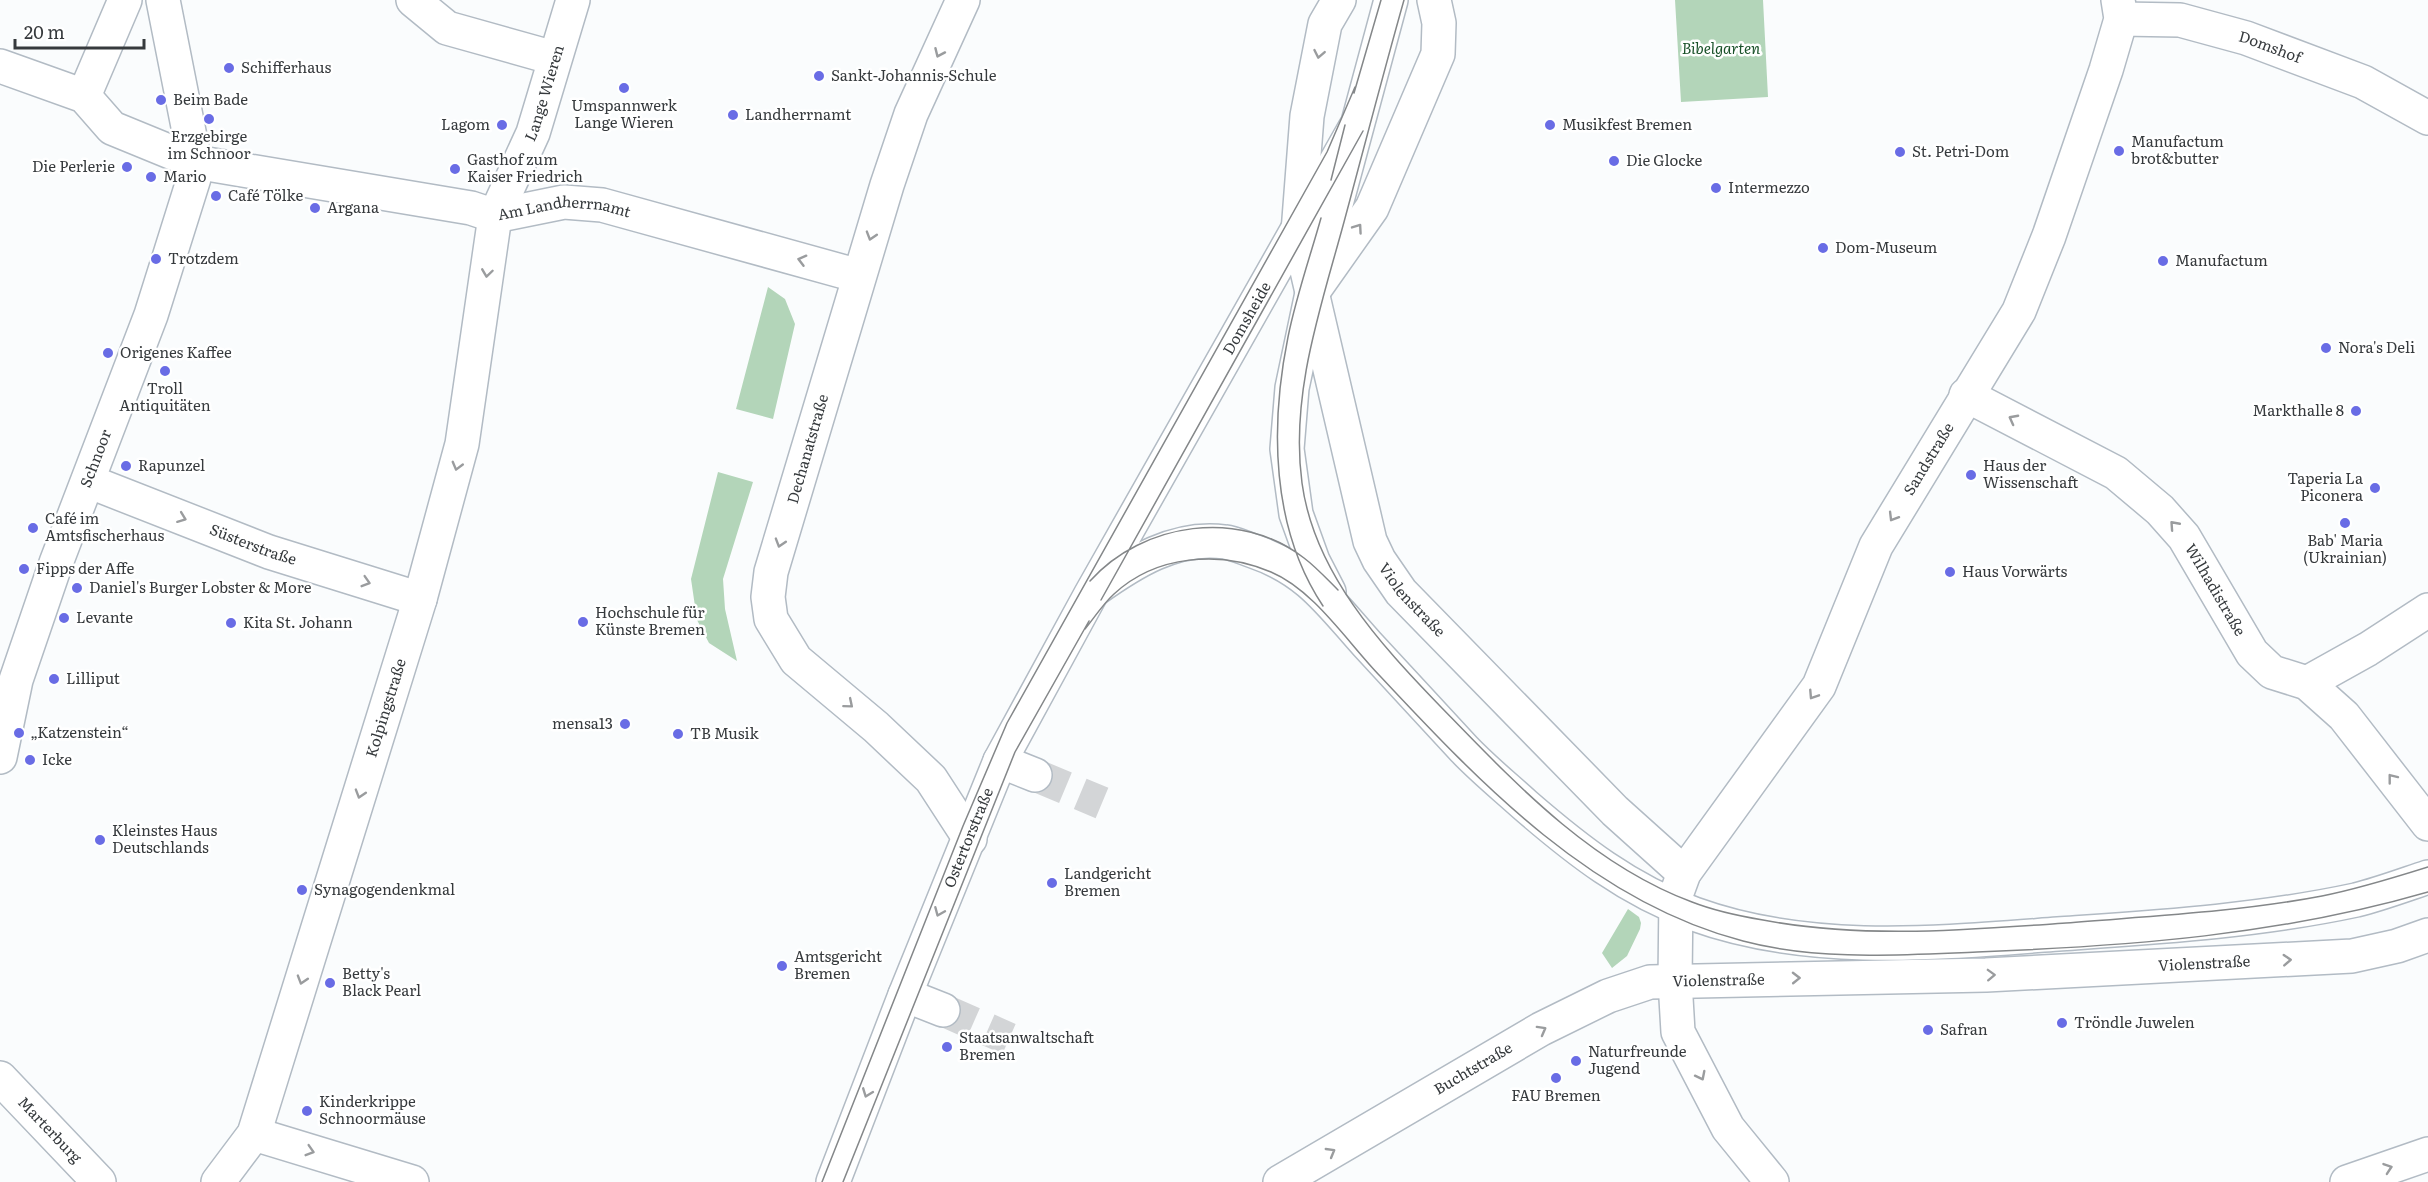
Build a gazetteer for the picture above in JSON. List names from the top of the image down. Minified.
{"streets":{"street":["Domshof","Lange Wieren","Am Landherrnamt","Domsheide","Dechanatstraße","Schnoor","Sandstraße","Süsterstraße","Wilhadistraße","Violenstraße","Kolpingstraße","Ostertorstraße","Buchtstraße","Marterburg"]},"crossings":[["Domshof","Sandstraße"],["Lange Wieren","Am Landherrnamt"],["Lange Wieren","Kolpingstraße"],["Am Landherrnamt","Dechanatstraße"],["Am Landherrnamt","Schnoor"],["Am Landherrnamt","Kolpingstraße"],["Domsheide","Violenstraße"],["Domsheide","Ostertorstraße"],["Dechanatstraße","Ostertorstraße"],["Schnoor","Süsterstraße"],["Sandstraße","Wilhadistraße"],["Sandstraße","Violenstraße"],["Süsterstraße","Kolpingstraße"],["Violenstraße","Buchtstraße"]],"one_way":["Am Landherrnamt","Dechanatstraße","Sandstraße","Süsterstraße","Wilhadistraße","Kolpingstraße","Ostertorstraße","Buchtstraße"],"parks":["Bibelgarten"],"places":["Schifferhaus","Sankt-Johannis-Schule","Umspannwerk Lange Wieren","Beim Bade","Landherrnamt","Erzgebirge im Schnoor","Lagom","Musikfest Bremen","Manufactum brot&butter","St. Petri-Dom","Die Glocke","Die Perlerie","Gasthof zum Kaiser Friedrich","Mario","Intermezzo","Café Tölke","Argana","Dom-Museum","Trotzdem","Manufactum","Nora's Deli","Origenes Kaffee","Troll Antiquitäten","Markthalle 8","Rapunzel","Haus der Wissenschaft","Taperia La Piconera","Bab' Maria (Ukrainian)","Café im Amtsfischerhaus","Fipps der Affe","Haus Vorwärts","Daniel's Burger Lobster & More","Levante","Hochschule für Künste Bremen","Kita St. Johann","Lilliput","mensa13","„Katzenstein“","TB Musik","Icke","Kleinstes Haus Deutschlands","Landgericht Bremen","Synagogendenkmal","Amtsgericht Bremen","Betty's Black Pearl","Tröndle Juwelen","Safran","Staatsanwaltschaft Bremen","Naturfreunde Jugend","FAU Bremen","Kinderkrippe Schnoormäuse"],"scale_bar":"20 m"}
